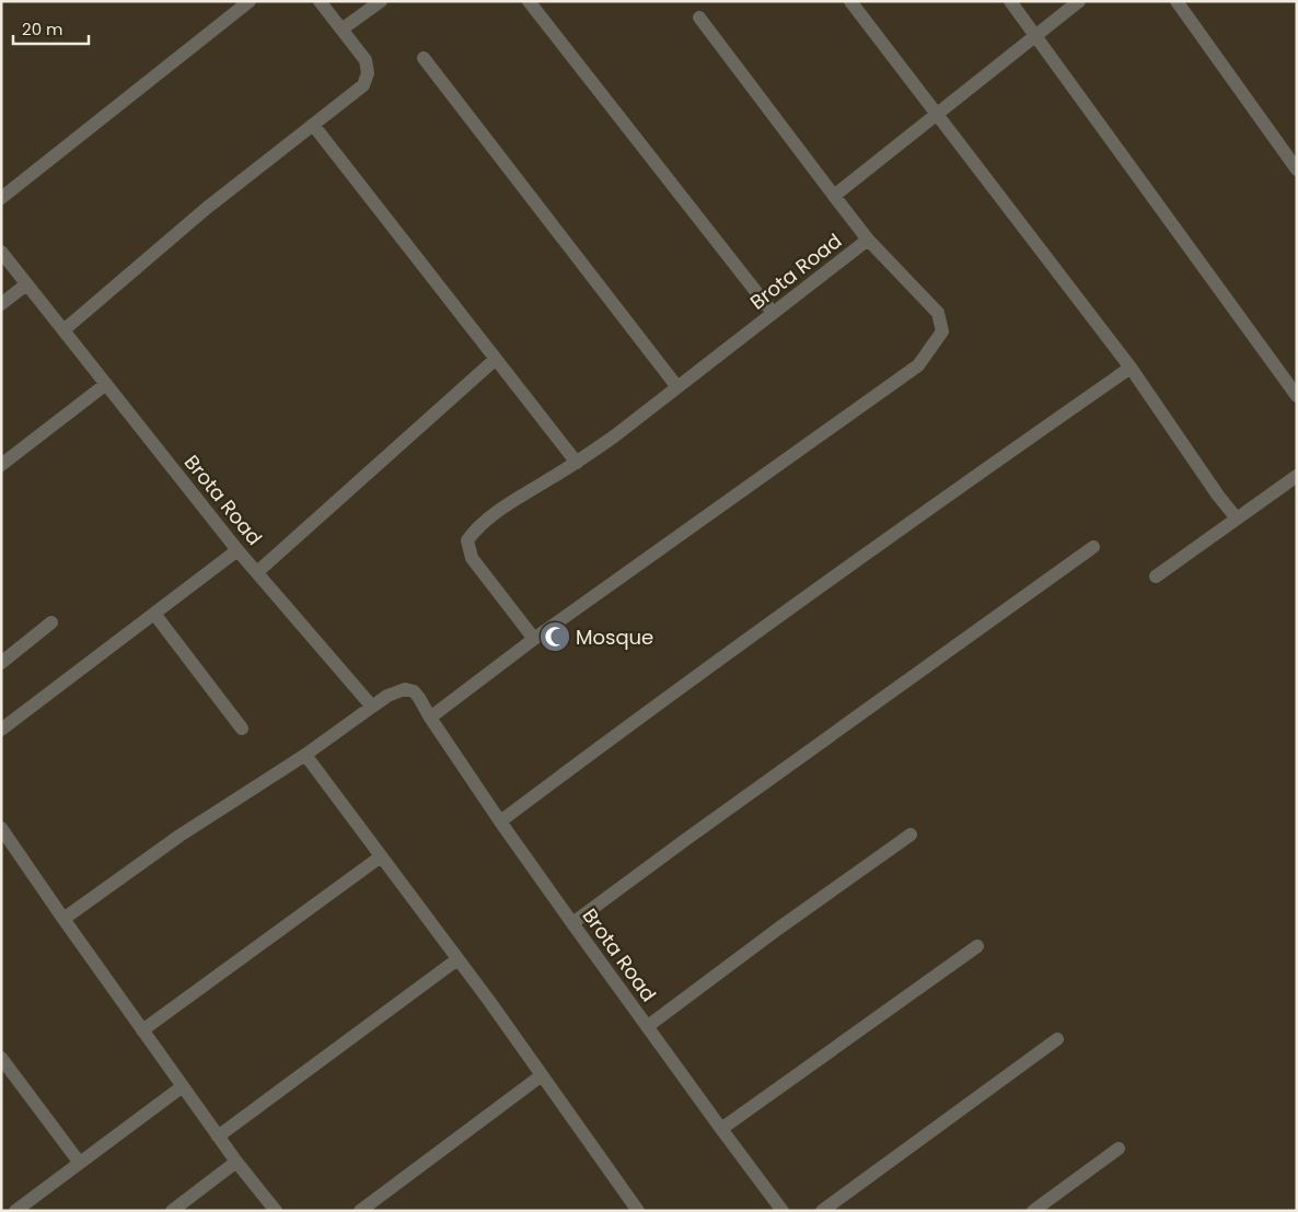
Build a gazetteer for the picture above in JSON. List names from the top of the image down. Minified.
{"streets":{"street":["Brota Road"]},"places":{"mosque":["Mosque"]},"scale_bar":"20 m"}
